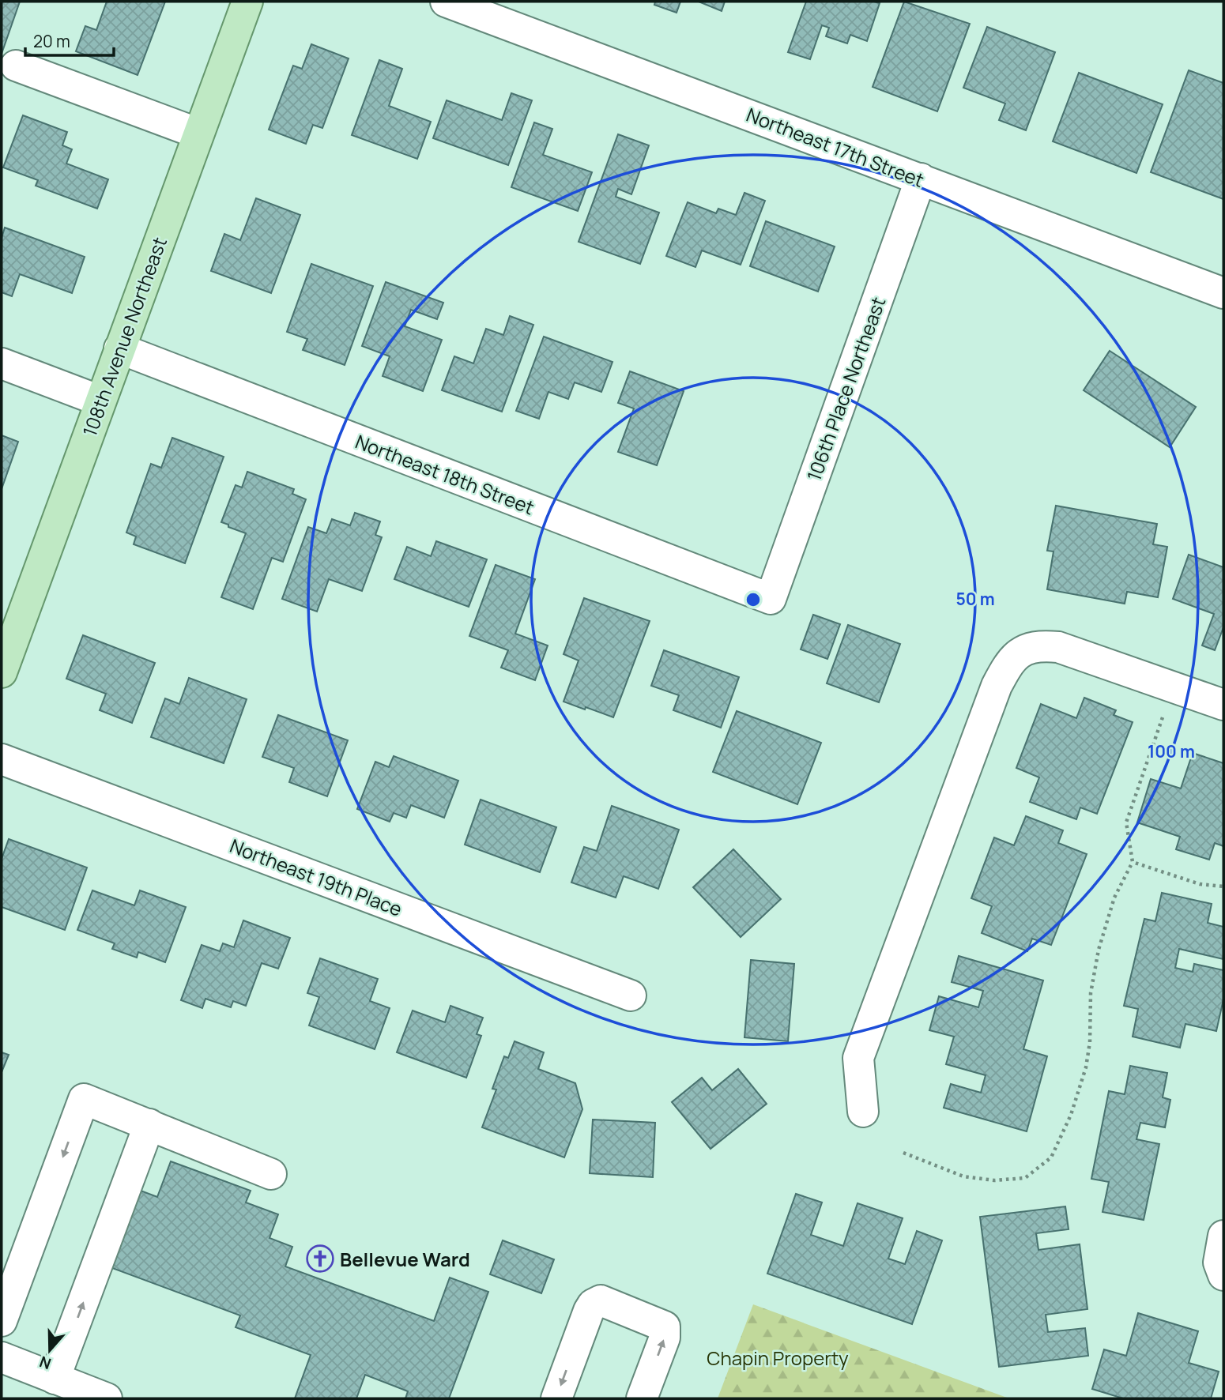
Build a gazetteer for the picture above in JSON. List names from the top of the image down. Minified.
{"streets":{"main road":["108th Avenue Northeast"],"street":["Northeast 17th Street","106th Place Northeast","Northeast 18th Street","Northeast 19th Place"]},"crossings":[["Northeast 17th Street","106th Place Northeast"],["108th Avenue Northeast","Northeast 18th Street"],["106th Place Northeast","Northeast 18th Street"]],"parks":["Chapin Property"],"places":{"church":["Bellevue Ward"]},"scale_bar":"20 m","north":"bottom","rings":["50 m","100 m"]}
